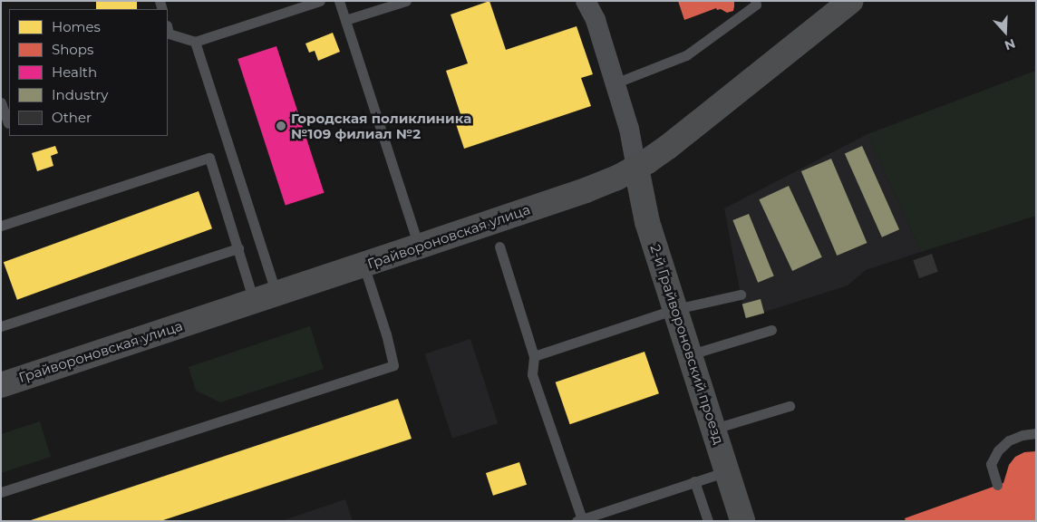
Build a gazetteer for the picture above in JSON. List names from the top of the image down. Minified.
{"streets":{"main road":["Грайвороновская улица","2-й Грайвороновский проезд"]},"crossings":[["Грайвороновская улица","2-й Грайвороновский проезд"]],"places":["Городская поликлиника №109 филиал №2"],"legend":["Homes","Shops","Health","Industry","Other"],"north":"bottom"}
